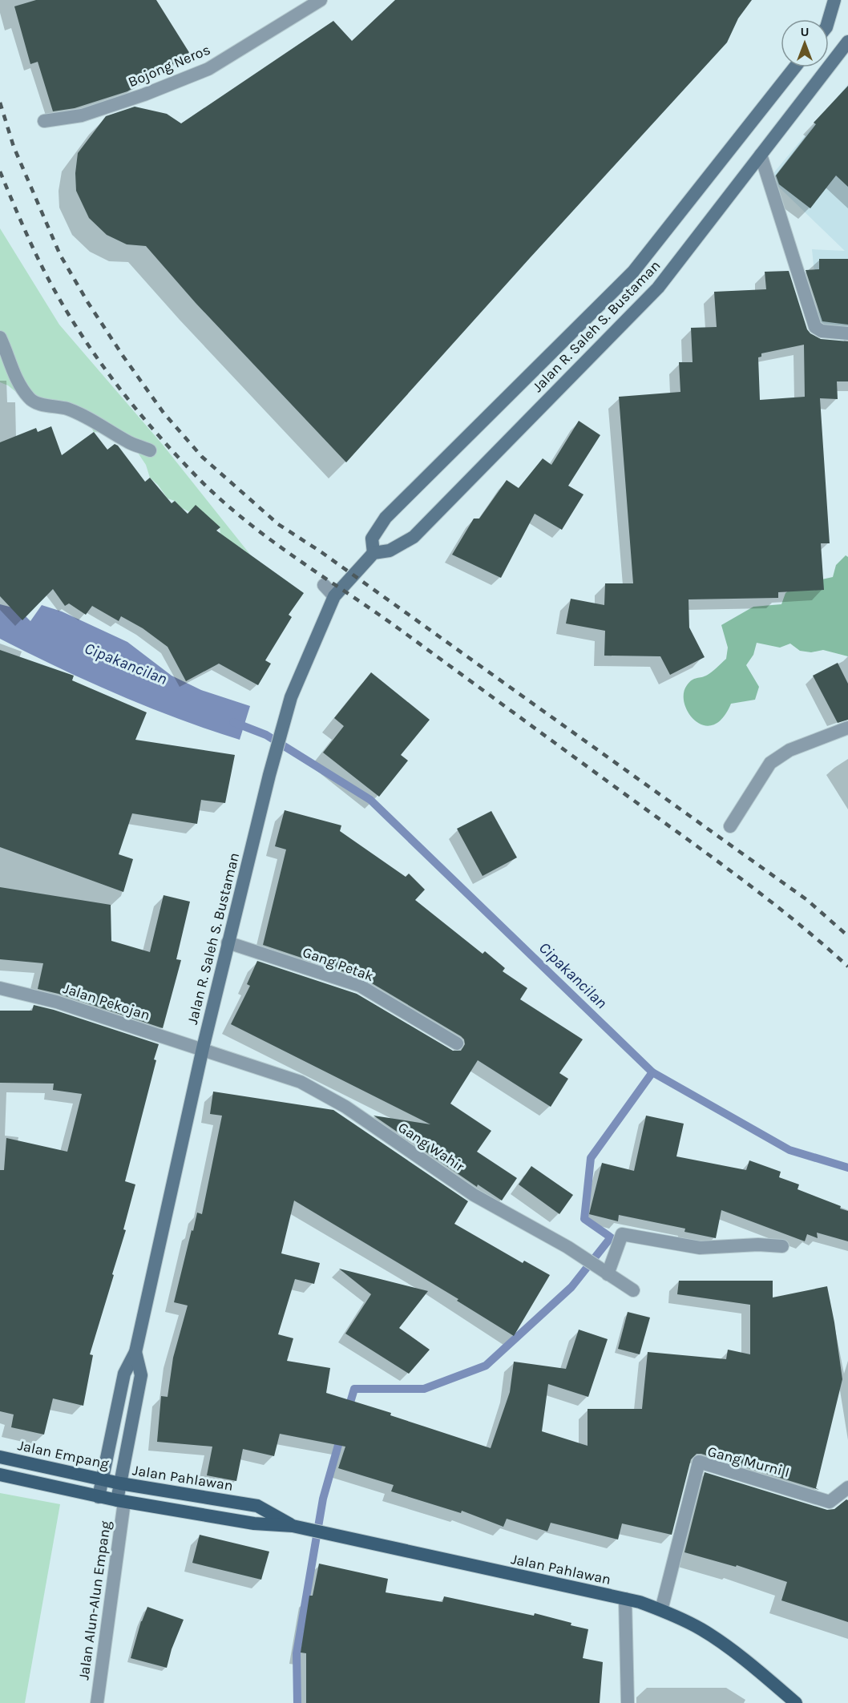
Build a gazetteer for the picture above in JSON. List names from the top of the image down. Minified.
{"streets":{"main road":["Jalan R. Saleh S. Bustaman","Jalan Empang","Jalan Pahlawan"],"street":["Bojong Neros","Gang Petak","Jalan Pekojan","Gang Wahir","Gang Murni I","Jalan Alun-Alun Empang"]},"crossings":[["Jalan R. Saleh S. Bustaman","Gang Petak"],["Jalan R. Saleh S. Bustaman","Jalan Pekojan"],["Jalan R. Saleh S. Bustaman","Gang Wahir"],["Jalan R. Saleh S. Bustaman","Jalan Empang"],["Jalan R. Saleh S. Bustaman","Jalan Pahlawan"],["Jalan R. Saleh S. Bustaman","Jalan Alun-Alun Empang"],["Jalan Pekojan","Gang Wahir"],["Jalan Empang","Jalan Pahlawan"],["Gang Murni I","Jalan Pahlawan"],["Jalan Pahlawan","Jalan Alun-Alun Empang"]],"water":["Cipakancilan"],"north":"top"}
